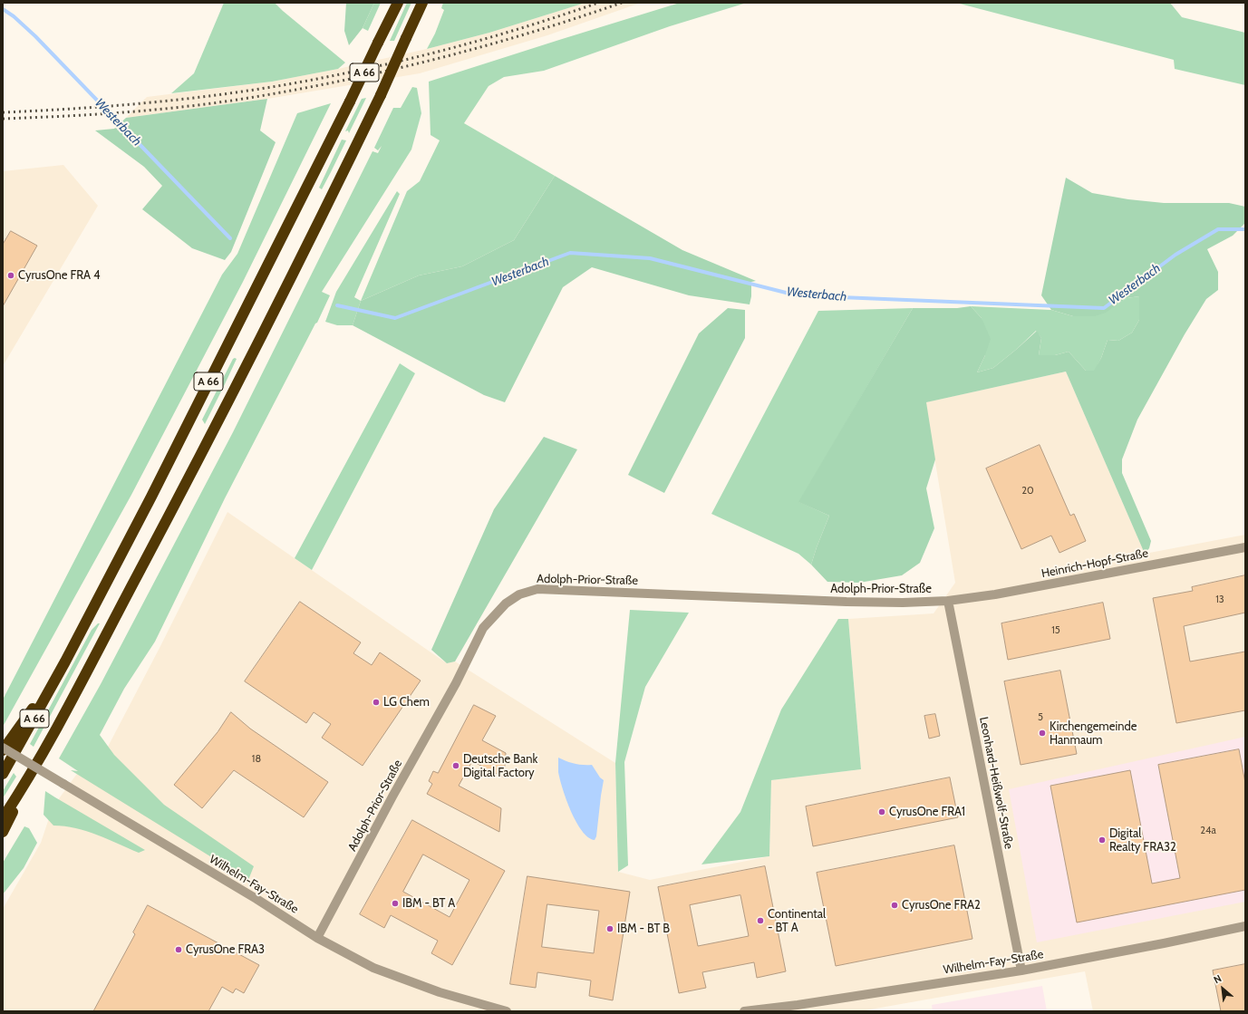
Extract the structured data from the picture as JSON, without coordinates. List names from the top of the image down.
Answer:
{
  "streets": {
    "highway": ["A 66"],
    "street": [
      "Heinrich-Hopf-Straße",
      "Adolph-Prior-Straße",
      "Leonhard-Heißwolf-Straße",
      "Wilhelm-Fay-Straße"
    ]
  },
  "crossings": [
    ["Heinrich-Hopf-Straße", "Adolph-Prior-Straße"],
    ["Heinrich-Hopf-Straße", "Leonhard-Heißwolf-Straße"],
    ["Adolph-Prior-Straße", "Leonhard-Heißwolf-Straße"],
    ["Adolph-Prior-Straße", "Wilhelm-Fay-Straße"],
    ["Leonhard-Heißwolf-Straße", "Wilhelm-Fay-Straße"]
  ],
  "water": ["Westerbach"],
  "places": [
    "CyrusOne FRA 4",
    "LG Chem",
    "Kirchengemeinde Hanmaum",
    "Deutsche Bank Digital Factory",
    "CyrusOne FRA1",
    "Digital Realty FRA32",
    "IBM - BT A",
    "CyrusOne FRA2",
    "Continental - BT A",
    "IBM - BT B",
    "CyrusOne FRA3"
  ],
  "house_numbers": [
    "20",
    "13",
    "15",
    "5",
    "18",
    "24a"
  ],
  "north": "top left"
}
